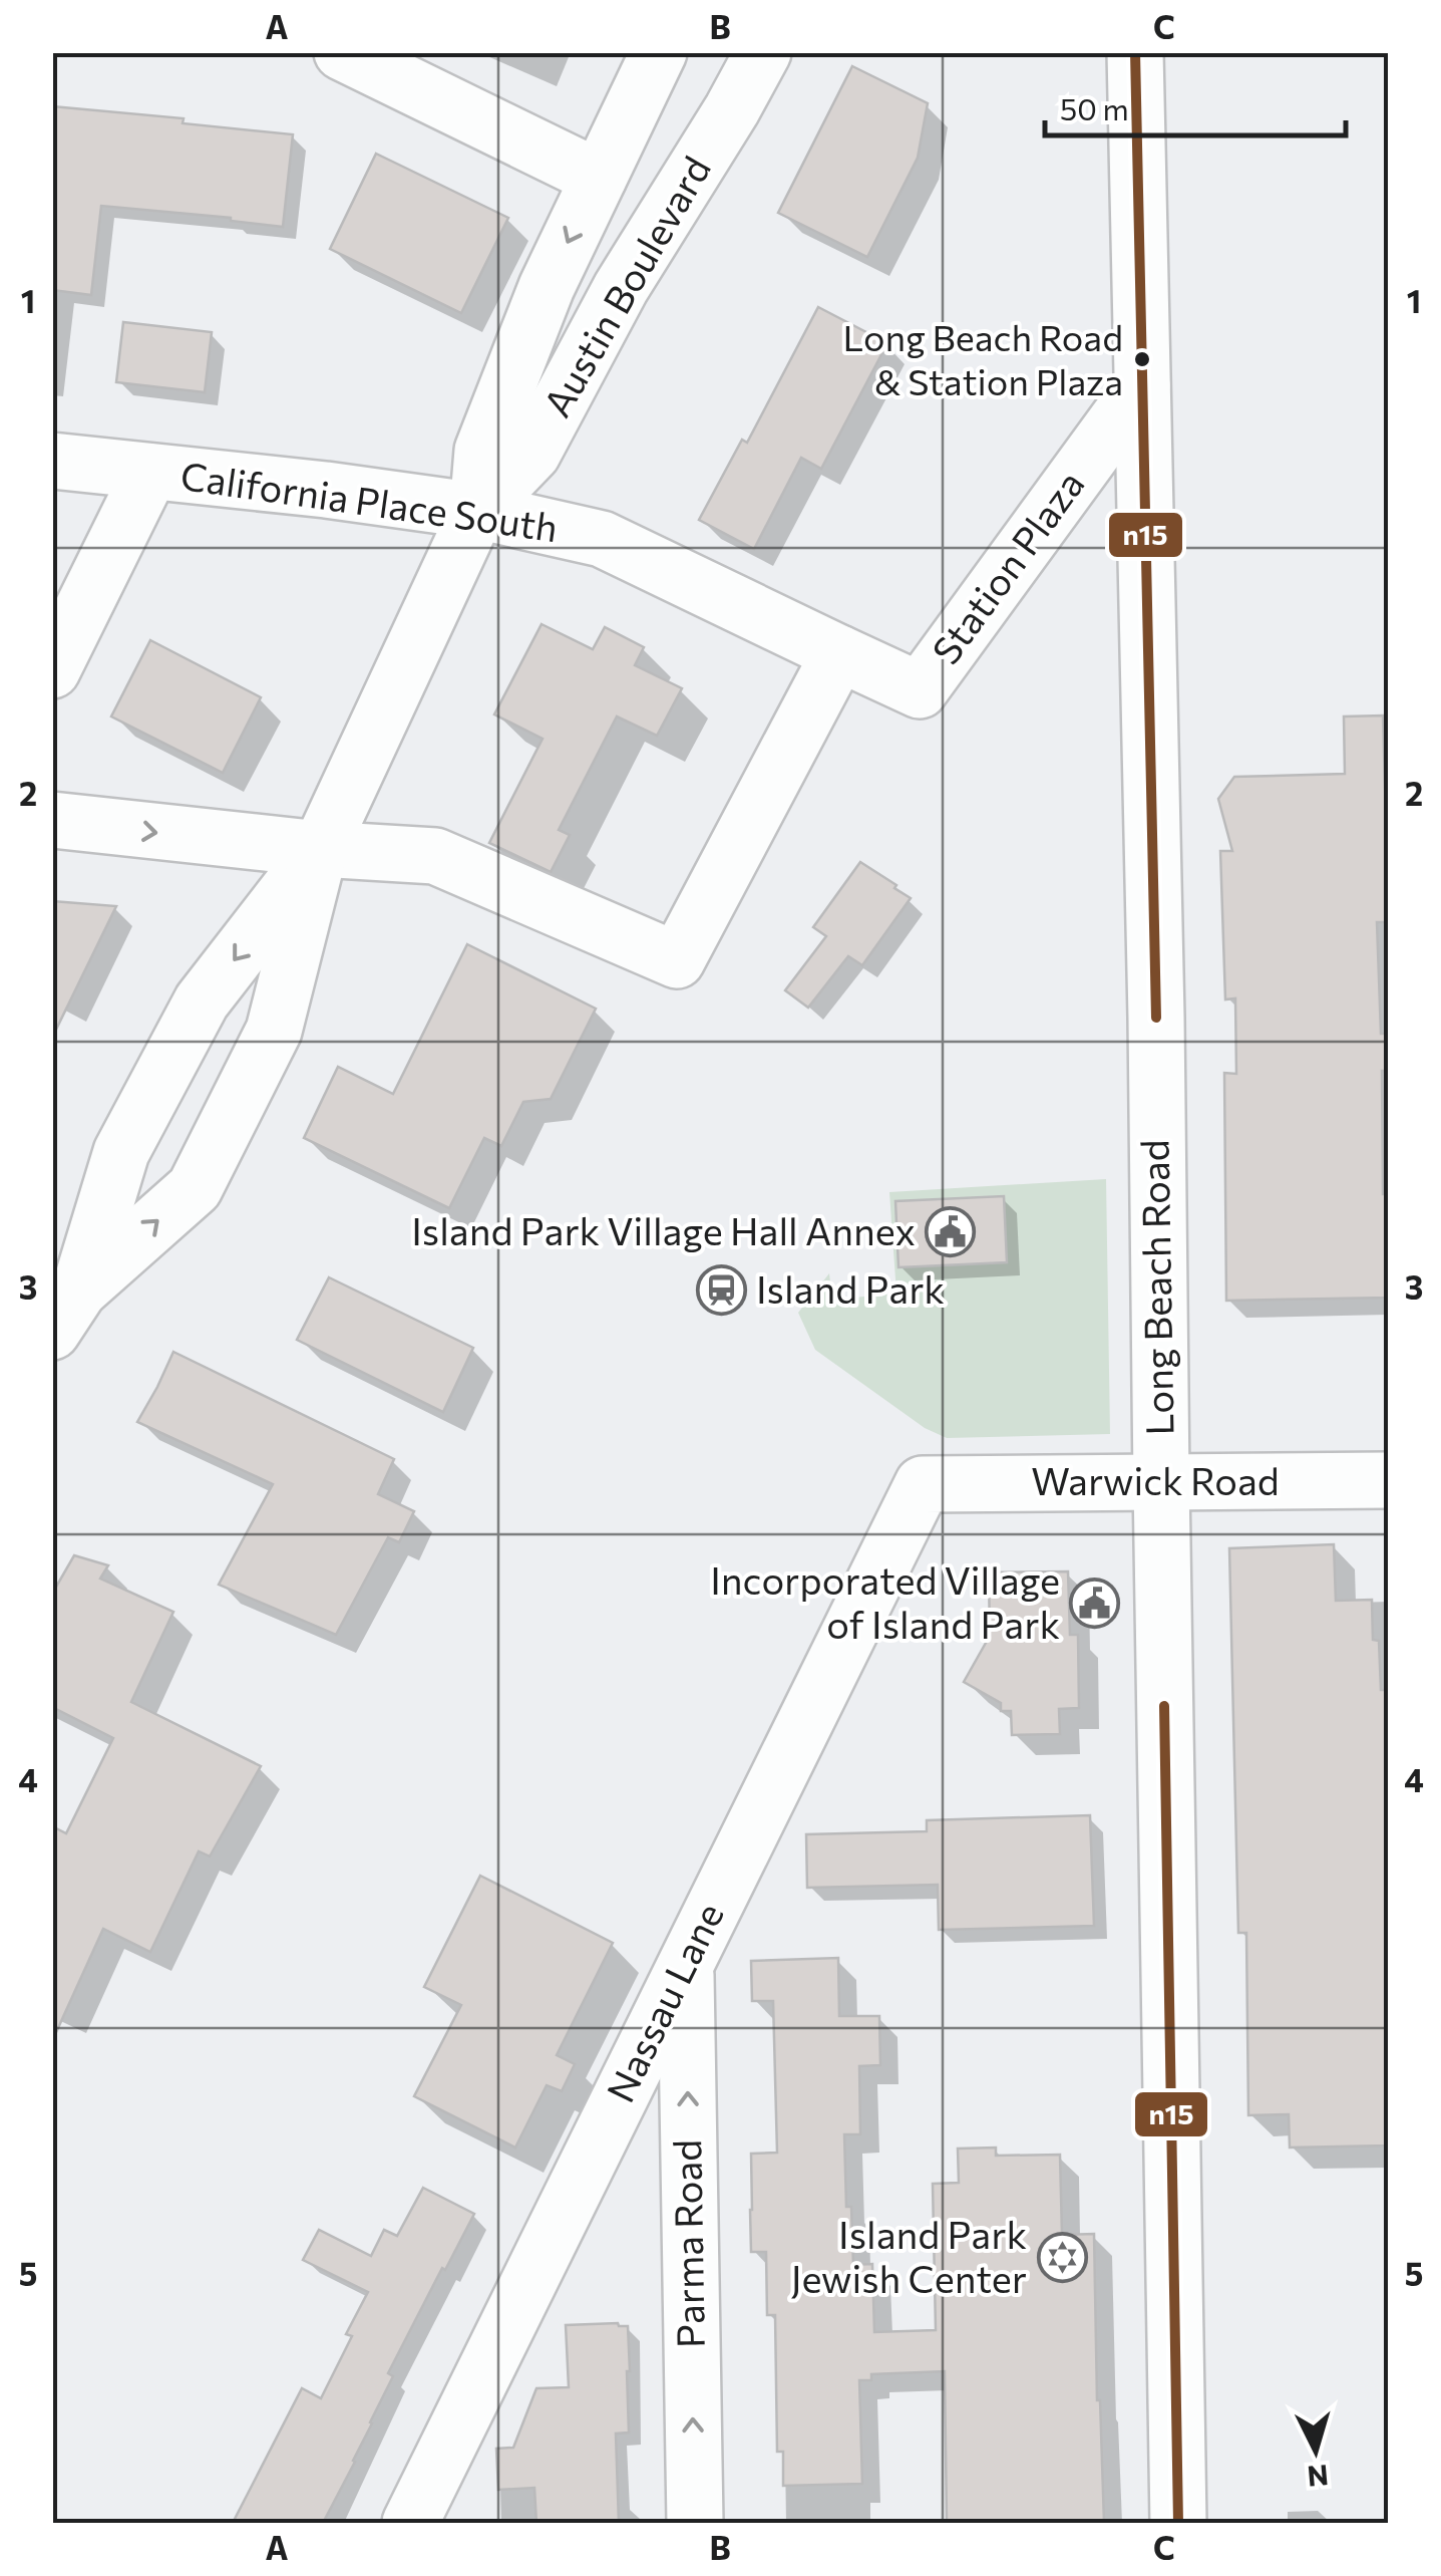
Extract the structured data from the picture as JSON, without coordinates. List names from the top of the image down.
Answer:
{
  "streets": {
    "street": [
      "Austin Boulevard",
      "California Place South",
      "Station Plaza",
      "Long Beach Road",
      "Warwick Road",
      "Nassau Lane",
      "Parma Road"
    ]
  },
  "crossings": [
    ["Austin Boulevard", "California Place South"],
    ["California Place South", "Station Plaza"],
    ["Station Plaza", "Long Beach Road"],
    ["Long Beach Road", "Warwick Road"],
    ["Warwick Road", "Nassau Lane"],
    ["Nassau Lane", "Parma Road"]
  ],
  "one_way": ["Parma Road"],
  "places": {
    "other": ["Long Beach Road & Station Plaza"],
    "public building": ["Island Park Village Hall Annex", "Incorporated Village of Island Park"],
    "station": ["Island Park"],
    "synagogue": ["Island Park Jewish Center"]
  },
  "lines": ["transit line n15"],
  "scale_bar": "50 m",
  "north": "bottom",
  "grid": {
    "columns": ["A", "B", "C"],
    "rows": [
      "1",
      "2",
      "3",
      "4",
      "5"
    ]
  }
}
